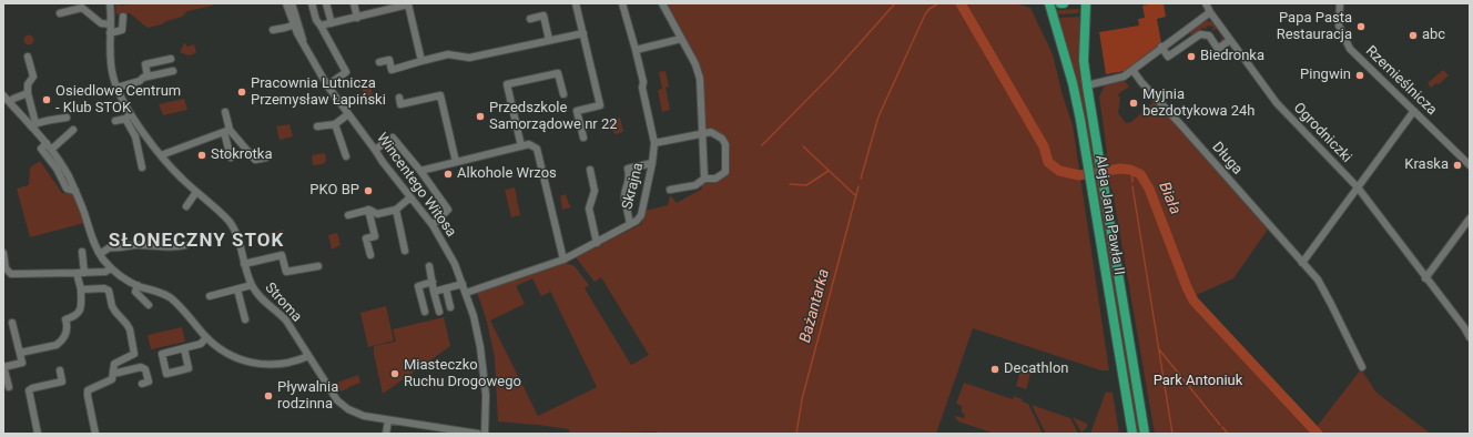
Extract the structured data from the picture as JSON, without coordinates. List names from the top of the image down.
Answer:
{
  "streets": {
    "main road": ["Aleja Jana Pawła II"],
    "street": [
      "Rzemieślnicza",
      "Ogrodniczki",
      "Długa",
      "Wincentego Witosa",
      "Skrajna",
      "Stroma"
    ]
  },
  "crossings": [
    ["Wincentego Witosa", "Skrajna"]
  ],
  "districts": ["SŁONECZNY STOK"],
  "water": ["Biała", "Bażantarka"],
  "parks": ["Park Antoniuk"],
  "places": [
    "Papa Pasta Restauracja",
    "abc",
    "Biedronka",
    "Pingwin",
    "Pracownia Lutnicza Przemysław Łapiński",
    "Osiedlowe Centrum - Klub STOK",
    "Myjnia bezdotykowa 24h",
    "Przedszkole Samorządowe nr 22",
    "Stokrotka",
    "Kraska",
    "Alkohole Wrzos",
    "PKO BP",
    "Decathlon",
    "Miasteczko Ruchu Drogowego",
    "Pływalnia rodzinna"
  ]
}
